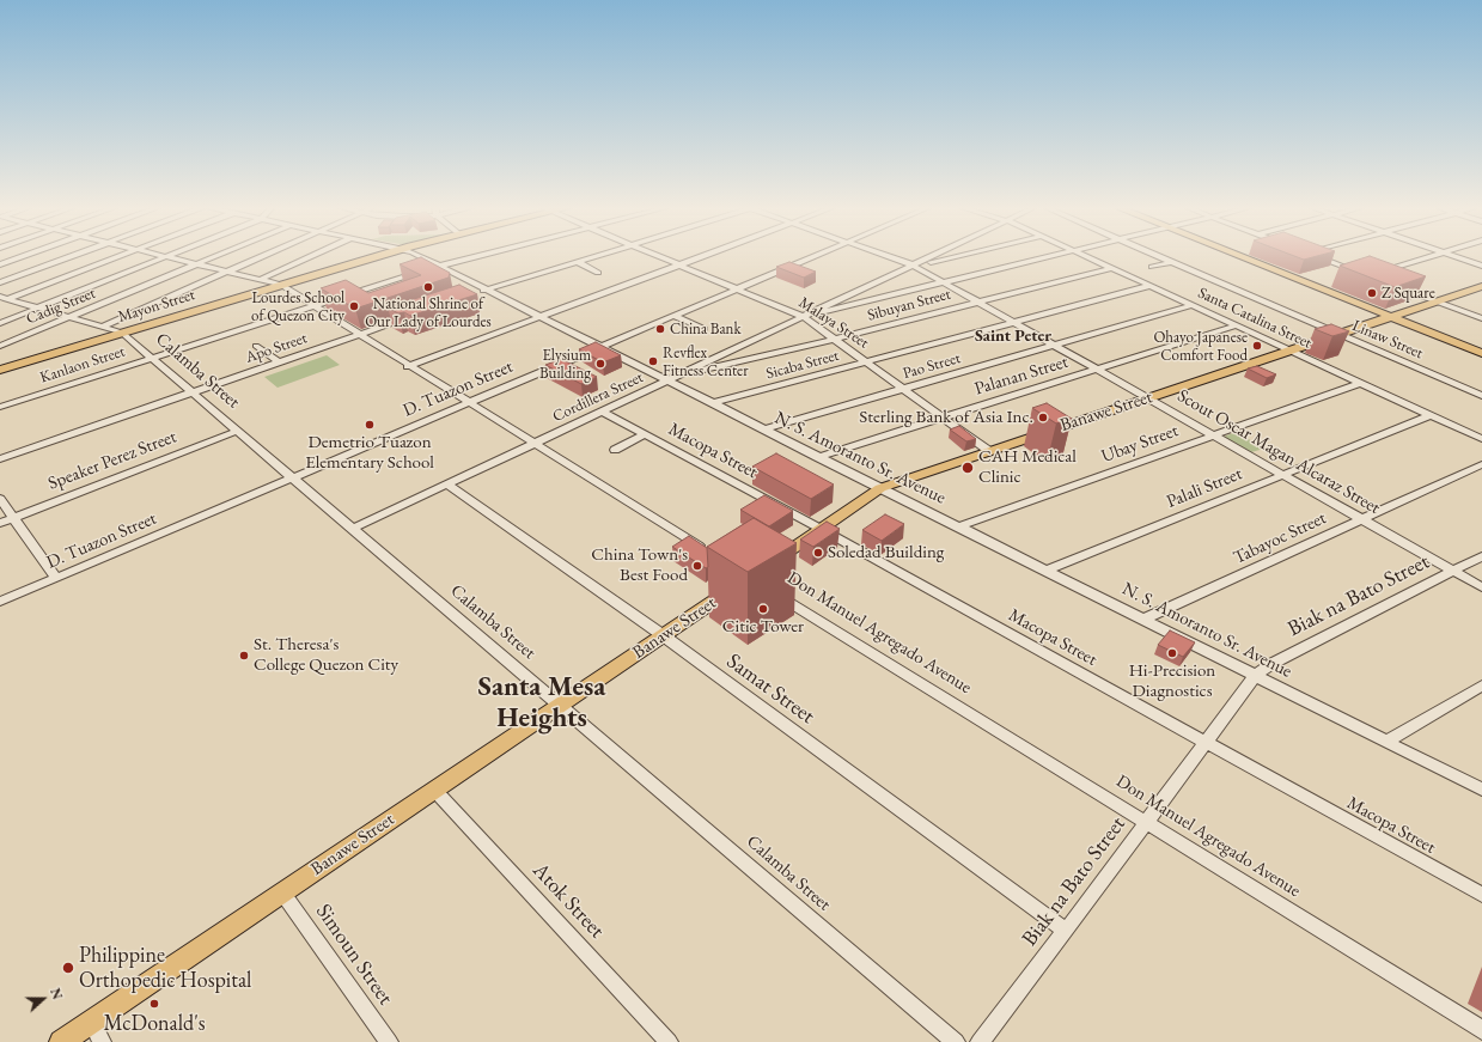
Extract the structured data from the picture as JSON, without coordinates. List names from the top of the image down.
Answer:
{
  "streets": {
    "main road": ["Mayon Street", "Banawe Street"],
    "street": [
      "Sibuyan Street",
      "Cadig Street",
      "Santa Catalina Street",
      "Malaya Street",
      "Linaw Street",
      "Apo Street",
      "Kanlaon Street",
      "Sicaba Street",
      "Pao Street",
      "Calamba Street",
      "Palanan Street",
      "D. Tuazon Street",
      "Cordillera Street",
      "Ubay Street",
      "Macopa Street",
      "Scout Oscar Magan Alcaraz Street",
      "N. S. Amoranto Sr. Avenue",
      "Speaker Perez Street",
      "Palali Street",
      "Tabayoc Street",
      "Biak na Bato Street",
      "Don Manuel Agregado Avenue",
      "Samat Street",
      "Atok Street",
      "Simoun Street"
    ]
  },
  "crossings": [
    ["Sibuyan Street", "Santa Catalina Street"],
    ["Sibuyan Street", "Malaya Street"],
    ["Sibuyan Street", "Cordillera Street"],
    ["Sibuyan Street", "Scout Oscar Magan Alcaraz Street"],
    ["Cadig Street", "Calamba Street"],
    ["Mayon Street", "Calamba Street"],
    ["Santa Catalina Street", "Sicaba Street"],
    ["Santa Catalina Street", "Pao Street"],
    ["Santa Catalina Street", "Palanan Street"],
    ["Santa Catalina Street", "Banawe Street"],
    ["Santa Catalina Street", "Ubay Street"],
    ["Santa Catalina Street", "Palali Street"],
    ["Malaya Street", "Sicaba Street"],
    ["Malaya Street", "Pao Street"],
    ["Malaya Street", "Palanan Street"],
    ["Malaya Street", "D. Tuazon Street"],
    ["Malaya Street", "Cordillera Street"],
    ["Malaya Street", "Banawe Street"],
    ["Linaw Street", "Banawe Street"],
    ["Apo Street", "Calamba Street"],
    ["Kanlaon Street", "Calamba Street"],
    ["Kanlaon Street", "N. S. Amoranto Sr. Avenue"],
    ["Sicaba Street", "Scout Oscar Magan Alcaraz Street"],
    ["Sicaba Street", "N. S. Amoranto Sr. Avenue"],
    ["Pao Street", "Scout Oscar Magan Alcaraz Street"],
    ["Pao Street", "N. S. Amoranto Sr. Avenue"],
    ["Calamba Street", "D. Tuazon Street"],
    ["Calamba Street", "Cordillera Street"],
    ["Calamba Street", "Banawe Street"],
    ["Calamba Street", "Speaker Perez Street"],
    ["Palanan Street", "Scout Oscar Magan Alcaraz Street"],
    ["Palanan Street", "N. S. Amoranto Sr. Avenue"],
    ["D. Tuazon Street", "N. S. Amoranto Sr. Avenue"],
    ["Cordillera Street", "Macopa Street"],
    ["Cordillera Street", "Scout Oscar Magan Alcaraz Street"],
    ["Cordillera Street", "N. S. Amoranto Sr. Avenue"],
    ["Cordillera Street", "Samat Street"],
    ["Banawe Street", "Macopa Street"],
    ["Banawe Street", "Scout Oscar Magan Alcaraz Street"],
    ["Banawe Street", "N. S. Amoranto Sr. Avenue"],
    ["Banawe Street", "Samat Street"],
    ["Banawe Street", "Atok Street"],
    ["Banawe Street", "Simoun Street"],
    ["Ubay Street", "Scout Oscar Magan Alcaraz Street"],
    ["Ubay Street", "N. S. Amoranto Sr. Avenue"],
    ["Macopa Street", "Biak na Bato Street"],
    ["Scout Oscar Magan Alcaraz Street", "Palali Street"],
    ["Scout Oscar Magan Alcaraz Street", "Tabayoc Street"],
    ["Scout Oscar Magan Alcaraz Street", "Biak na Bato Street"],
    ["N. S. Amoranto Sr. Avenue", "Palali Street"],
    ["N. S. Amoranto Sr. Avenue", "Tabayoc Street"],
    ["N. S. Amoranto Sr. Avenue", "Biak na Bato Street"],
    ["Biak na Bato Street", "Don Manuel Agregado Avenue"],
    ["Biak na Bato Street", "Samat Street"]
  ],
  "districts": ["Saint Peter", "Santa Mesa Heights"],
  "places": [
    "National Shrine of Our Lady of Lourdes",
    "Z Square",
    "Lourdes School of Quezon City",
    "China Bank",
    "Ohayo Japanese Comfort Food",
    "Revflex Fitness Center",
    "Elysium Building",
    "Sterling Bank of Asia Inc.",
    "Demetrio Tuazon Elementary School",
    "CAH Medical Clinic",
    "Soledad Building",
    "China Town's Best Food",
    "Citic Tower",
    "Hi-Precision Diagnostics",
    "St. Theresa's College Quezon City",
    "Philippine Orthopedic Hospital",
    "McDonald's"
  ],
  "north": "right"
}
